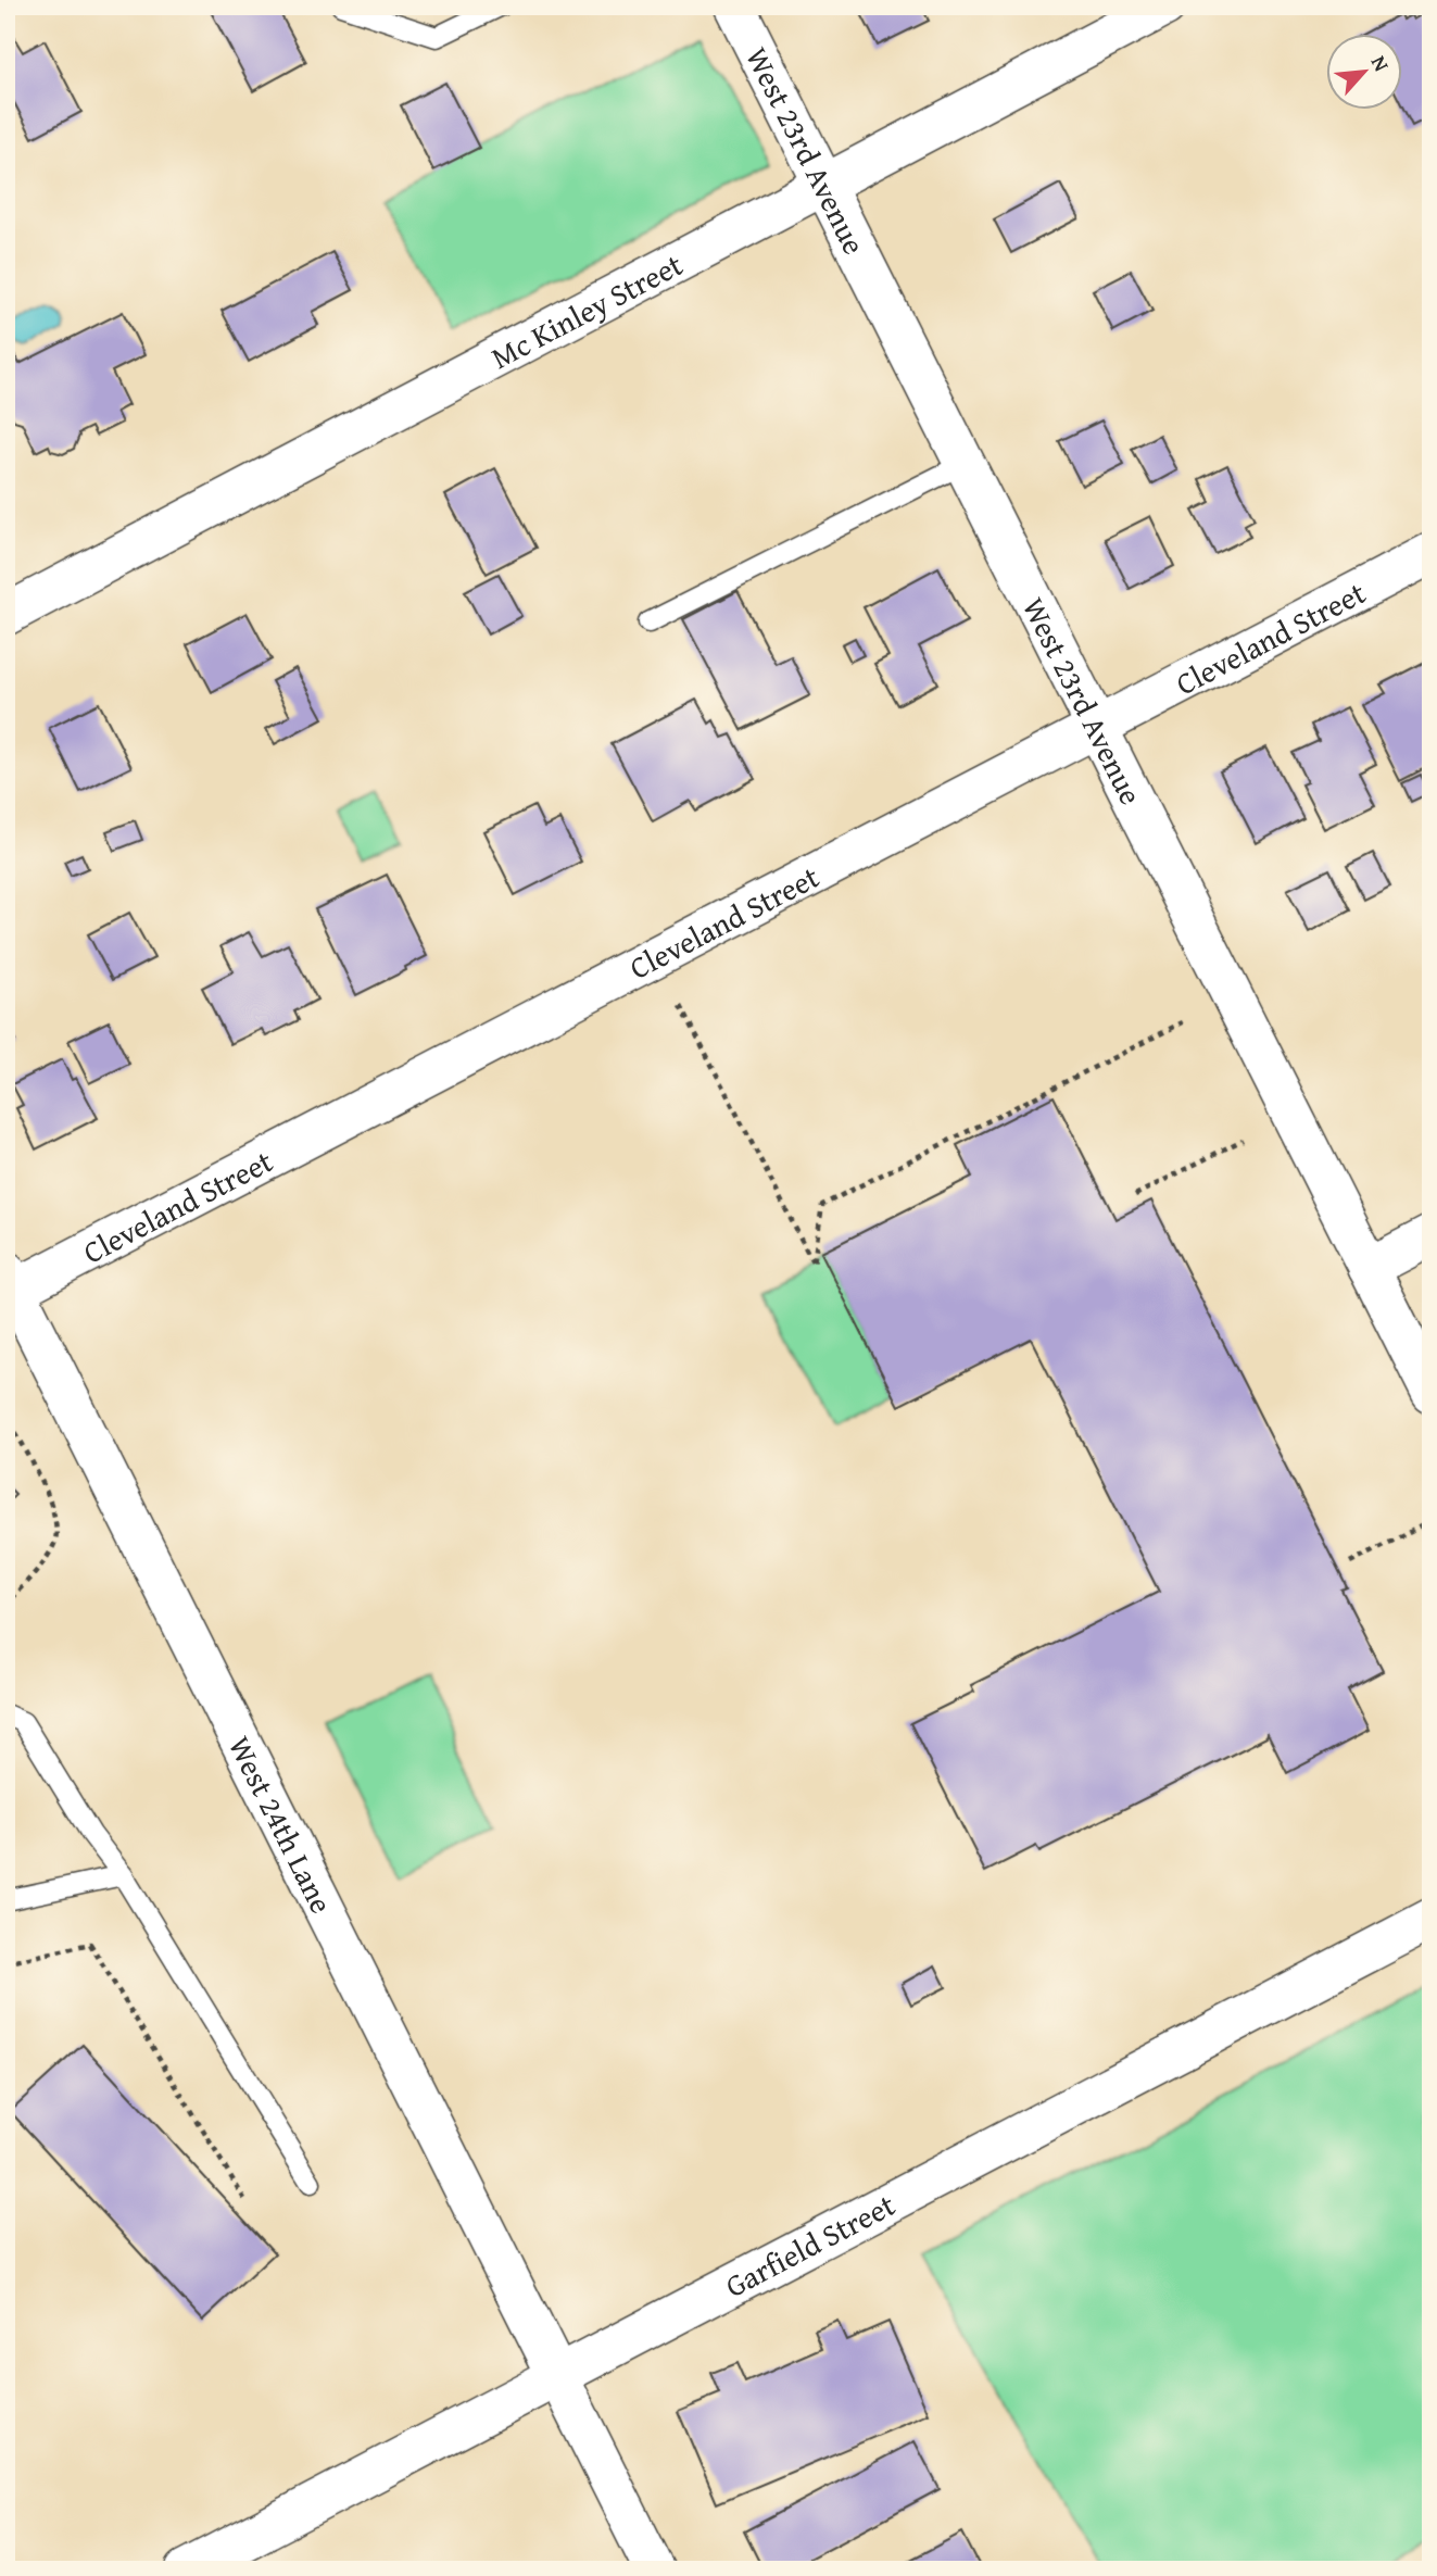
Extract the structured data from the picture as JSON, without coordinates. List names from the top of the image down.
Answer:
{
  "streets": {
    "street": [
      "West 23rd Avenue",
      "Mc Kinley Street",
      "Cleveland Street",
      "West 24th Lane",
      "Garfield Street"
    ]
  },
  "crossings": [
    ["West 23rd Avenue", "Mc Kinley Street"],
    ["West 23rd Avenue", "Cleveland Street"],
    ["Cleveland Street", "West 24th Lane"],
    ["West 24th Lane", "Garfield Street"]
  ],
  "north": "top right"
}
